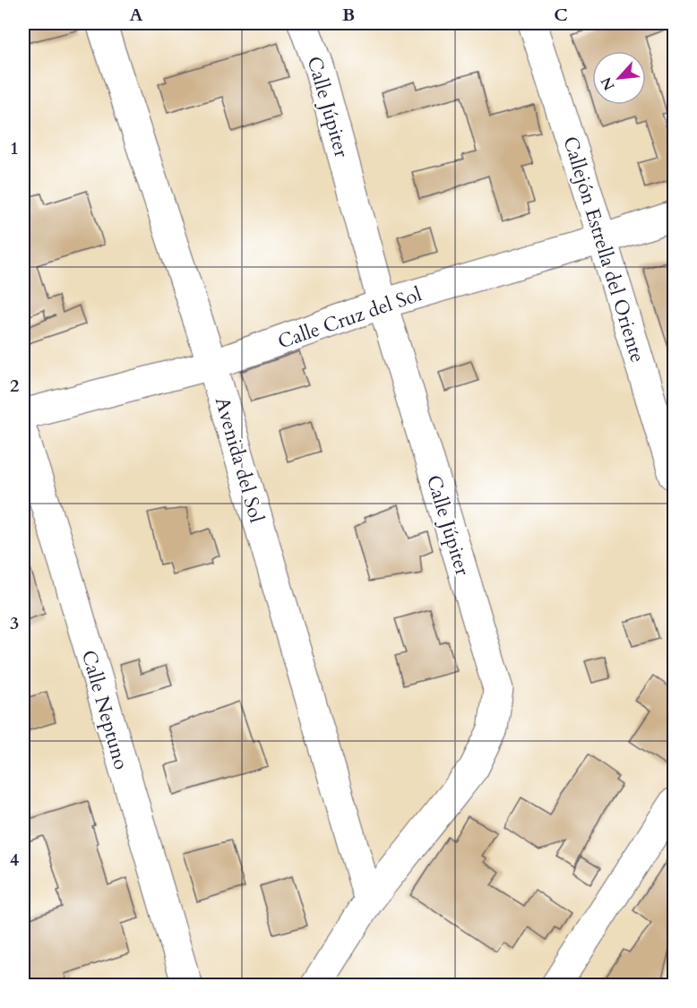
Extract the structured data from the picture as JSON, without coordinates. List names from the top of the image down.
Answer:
{
  "streets": {
    "street": [
      "Calle Júpiter",
      "Callejón Estrella del Oriente",
      "Calle Cruz del Sol",
      "Avenida del Sol",
      "Calle Neptuno"
    ]
  },
  "crossings": [
    ["Calle Júpiter", "Calle Cruz del Sol"],
    ["Calle Júpiter", "Avenida del Sol"],
    ["Callejón Estrella del Oriente", "Calle Cruz del Sol"],
    ["Calle Cruz del Sol", "Avenida del Sol"]
  ],
  "north": "bottom left",
  "grid": {
    "columns": ["A", "B", "C"],
    "rows": [
      "1",
      "2",
      "3",
      "4"
    ]
  }
}
